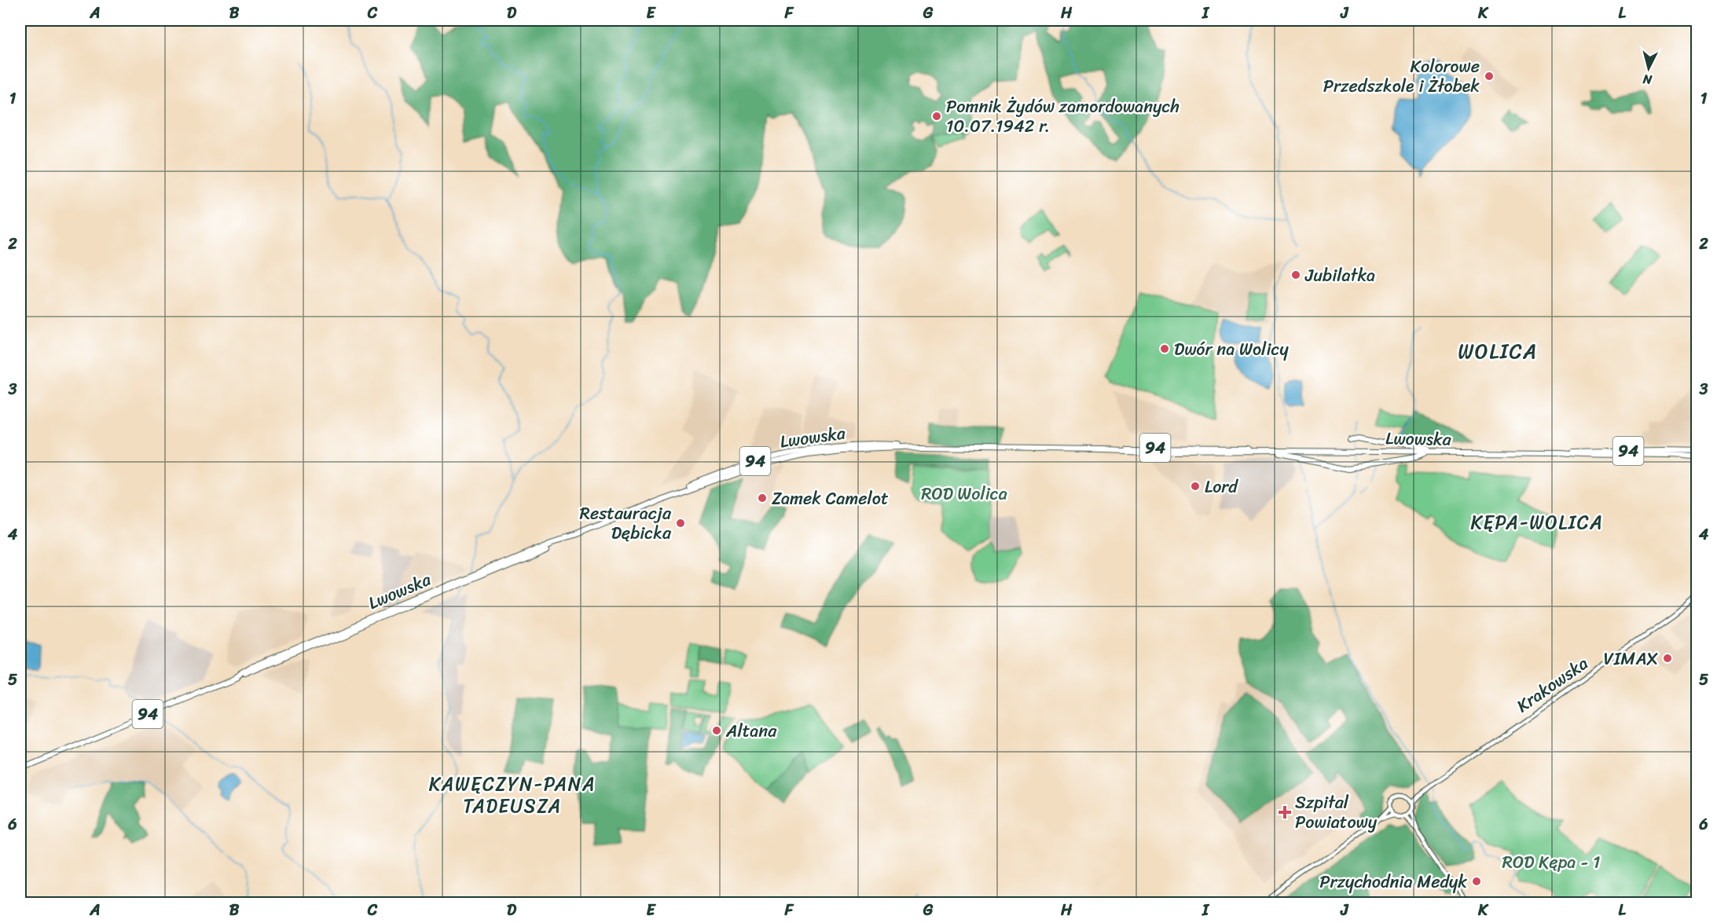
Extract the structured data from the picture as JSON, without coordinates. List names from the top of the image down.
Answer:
{
  "streets": {
    "main road": ["Lwowska", "94"],
    "street": ["Krakowska"]
  },
  "districts": ["WOLICA", "KĘPA-WOLICA", "KAWĘCZYN-PANA TADEUSZA"],
  "parks": ["ROD Wolica", "ROD Kępa - 1"],
  "places": {
    "other": [
      "Kolorowe Przedszkole i Żłobek",
      "Pomnik Żydów zamordowanych 10.07.1942 r.",
      "Jubilatka",
      "Dwór na Wolicy",
      "Lord",
      "Zamek Camelot",
      "Restauracja Dębicka",
      "VIMAX",
      "Altana",
      "Przychodnia Medyk"
    ],
    "health": ["Szpital Powiatowy"]
  },
  "north": "bottom",
  "grid": {
    "columns": [
      "A",
      "B",
      "C",
      "D",
      "E",
      "F",
      "G",
      "H",
      "I",
      "J",
      "K",
      "L"
    ],
    "rows": [
      "1",
      "2",
      "3",
      "4",
      "5",
      "6"
    ]
  }
}
